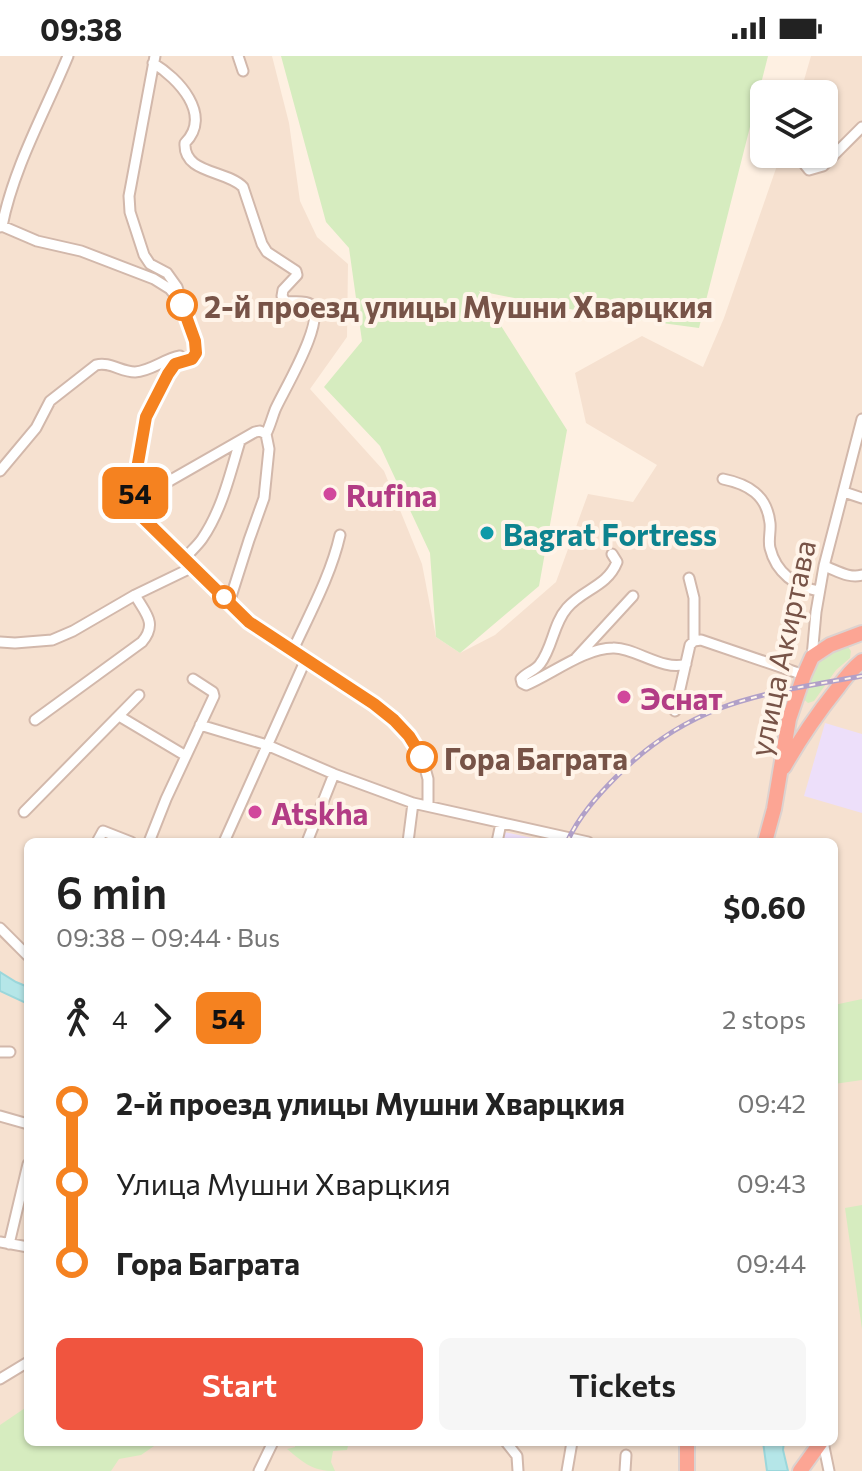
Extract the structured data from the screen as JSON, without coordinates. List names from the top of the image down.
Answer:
{
  "streets": {
    "highway": ["улица Акиртава"]
  },
  "places": [
    "2-й проезд улицы Мушни Хварцкия",
    "Rufina",
    "Bagrat Fortress",
    "Эснат",
    "Гора Баграта",
    "Atskha"
  ],
  "lines": ["bus line 54"],
  "page": {
    "status": "09:38",
    "on_map": "54",
    "heading": ["6 min", "09:38 – 09:44 · Bus", "$0.60"],
    "legs": ["4", "54", "2 stops"],
    "list": [
      {
        "name": "2-й проезд улицы Мушни Хварцкия",
        "value": "09:42"
      },
      {
        "name": "Улица Мушни Хварцкия",
        "value": "09:43"
      },
      {
        "name": "Гора Баграта",
        "value": "09:44"
      }
    ],
    "buttons": ["Start", "Tickets"]
  }
}
